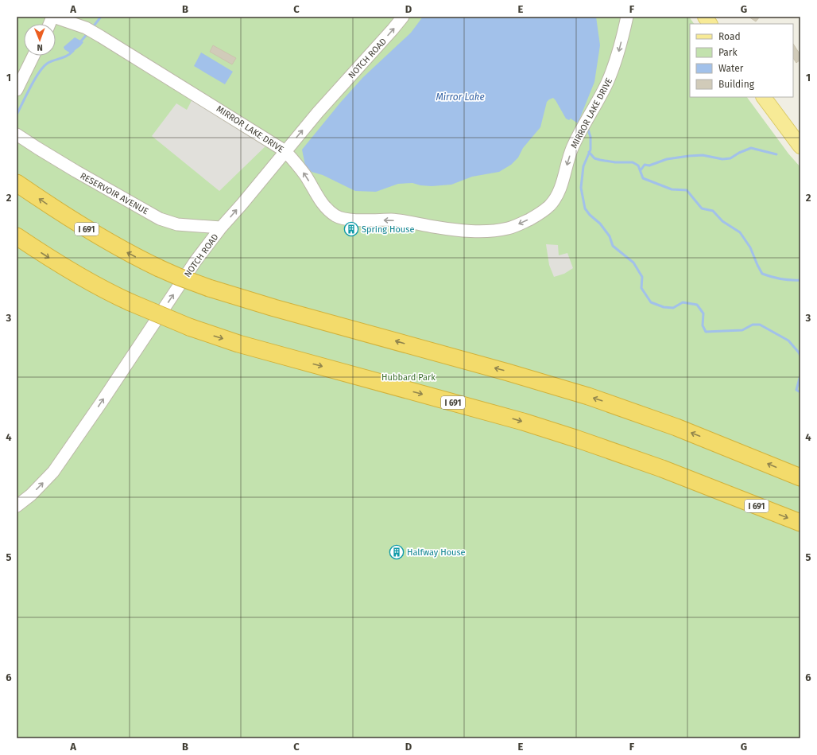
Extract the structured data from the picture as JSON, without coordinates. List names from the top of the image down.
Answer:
{
  "streets": {
    "highway": ["I 691"],
    "street": ["NOTCH ROAD", "MIRROR LAKE DRIVE", "RESERVOIR AVENUE"]
  },
  "crossings": [
    ["NOTCH ROAD", "MIRROR LAKE DRIVE"],
    ["NOTCH ROAD", "RESERVOIR AVENUE"]
  ],
  "one_way": ["NOTCH ROAD"],
  "water": ["Mirror Lake"],
  "parks": ["Hubbard Park"],
  "places": {
    "building": ["Spring House", "Halfway House"]
  },
  "legend": [
    "Road",
    "Park",
    "Water",
    "Building"
  ],
  "north": "bottom",
  "grid": {
    "columns": [
      "A",
      "B",
      "C",
      "D",
      "E",
      "F",
      "G"
    ],
    "rows": [
      "1",
      "2",
      "3",
      "4",
      "5",
      "6"
    ]
  }
}
